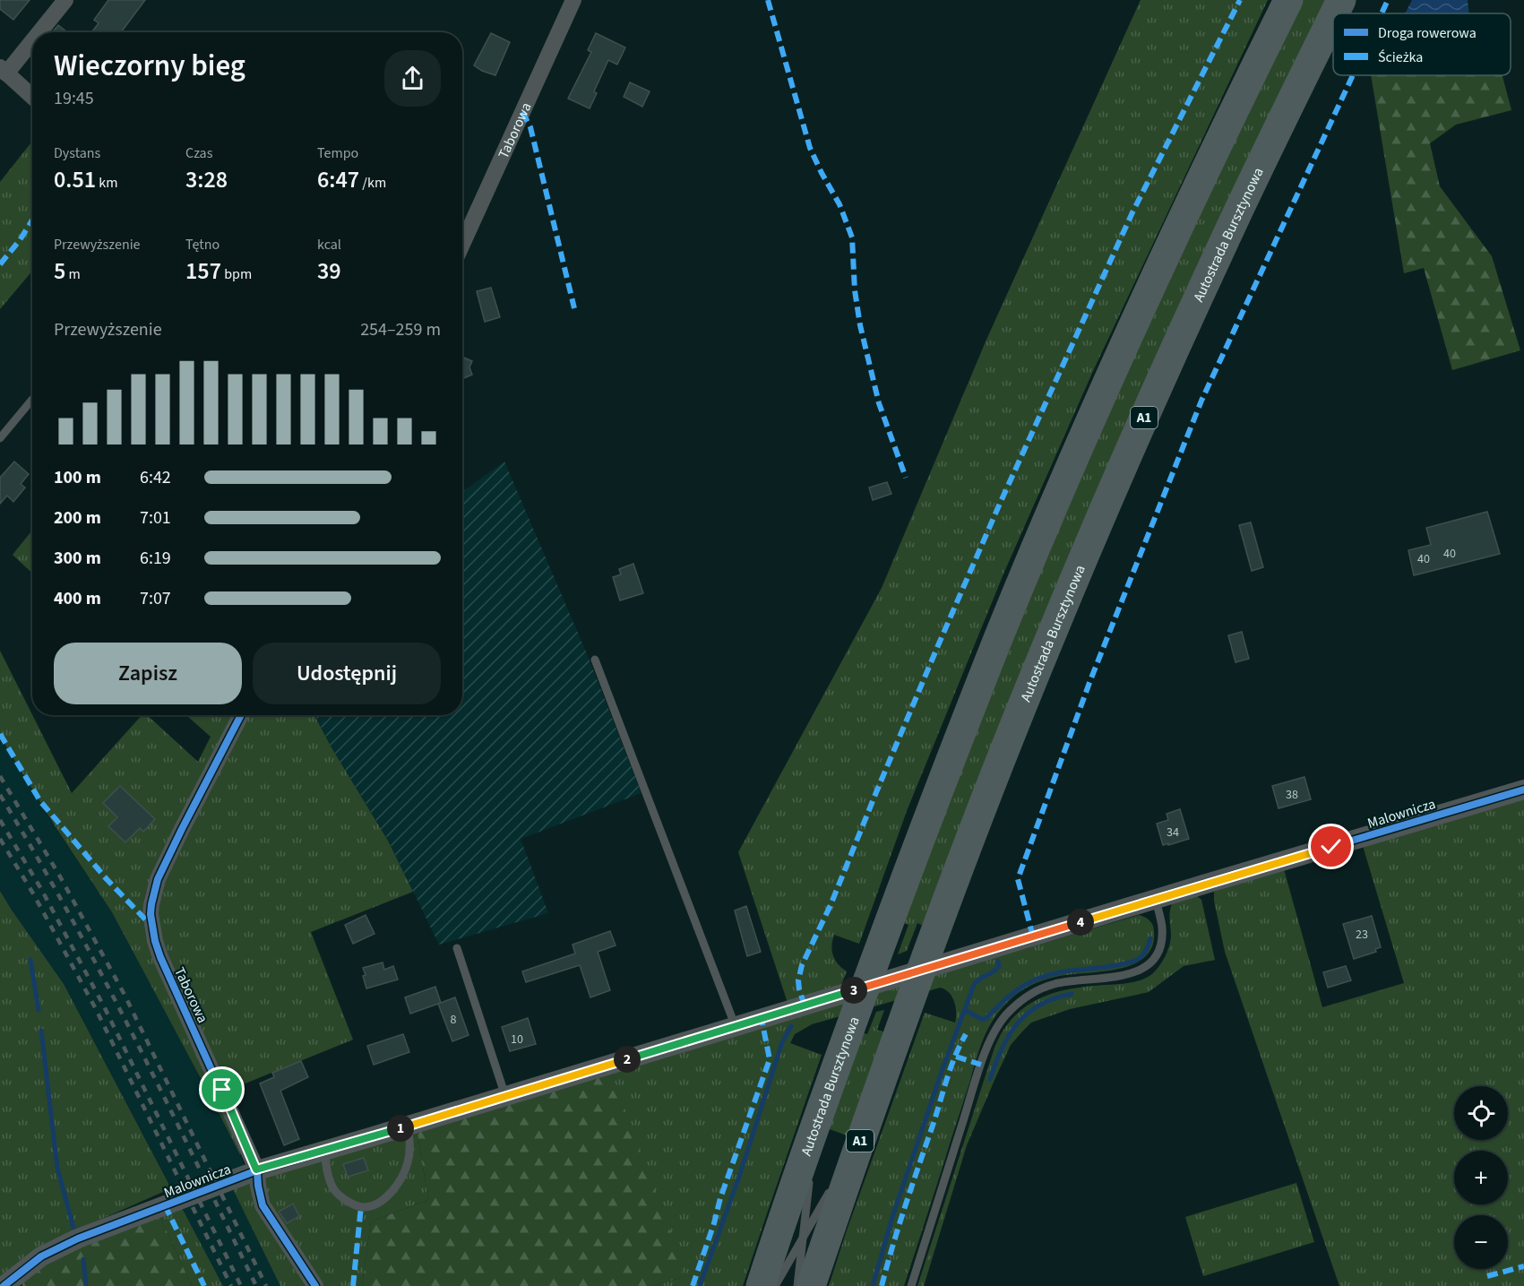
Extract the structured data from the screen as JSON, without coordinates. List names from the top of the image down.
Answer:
{
  "streets": {
    "highway": ["Autostrada Bursztynowa", "A1"],
    "street": ["Taborowa", "Malownicza"]
  },
  "crossings": [
    ["Taborowa", "Malownicza"]
  ],
  "house_numbers": [
    "40",
    "40",
    "38",
    "34",
    "23",
    "8",
    "10"
  ],
  "legend": ["Droga rowerowa", "Ścieżka"],
  "page": {
    "heading": ["Wieczorny bieg", "19:45"],
    "stats": [
      ["Dystans", "0.51 km"],
      ["Czas", "3:28"],
      ["Tempo", "6:47 /km"],
      ["Przewyższenie", "5 m"],
      ["Tętno", "157 bpm"],
      ["kcal", "39"]
    ],
    "chart": ["Przewyższenie", "254–259 m"],
    "list": [
      {
        "name": "100 m",
        "note": "6:42"
      },
      {
        "name": "200 m",
        "note": "7:01"
      },
      {
        "name": "300 m",
        "note": "6:19"
      },
      {
        "name": "400 m",
        "note": "7:07"
      }
    ],
    "buttons": ["Zapisz", "Udostępnij"],
    "pins": [
      "4",
      "3",
      "2",
      "1"
    ],
    "map_buttons": ["+", "−"]
  }
}
